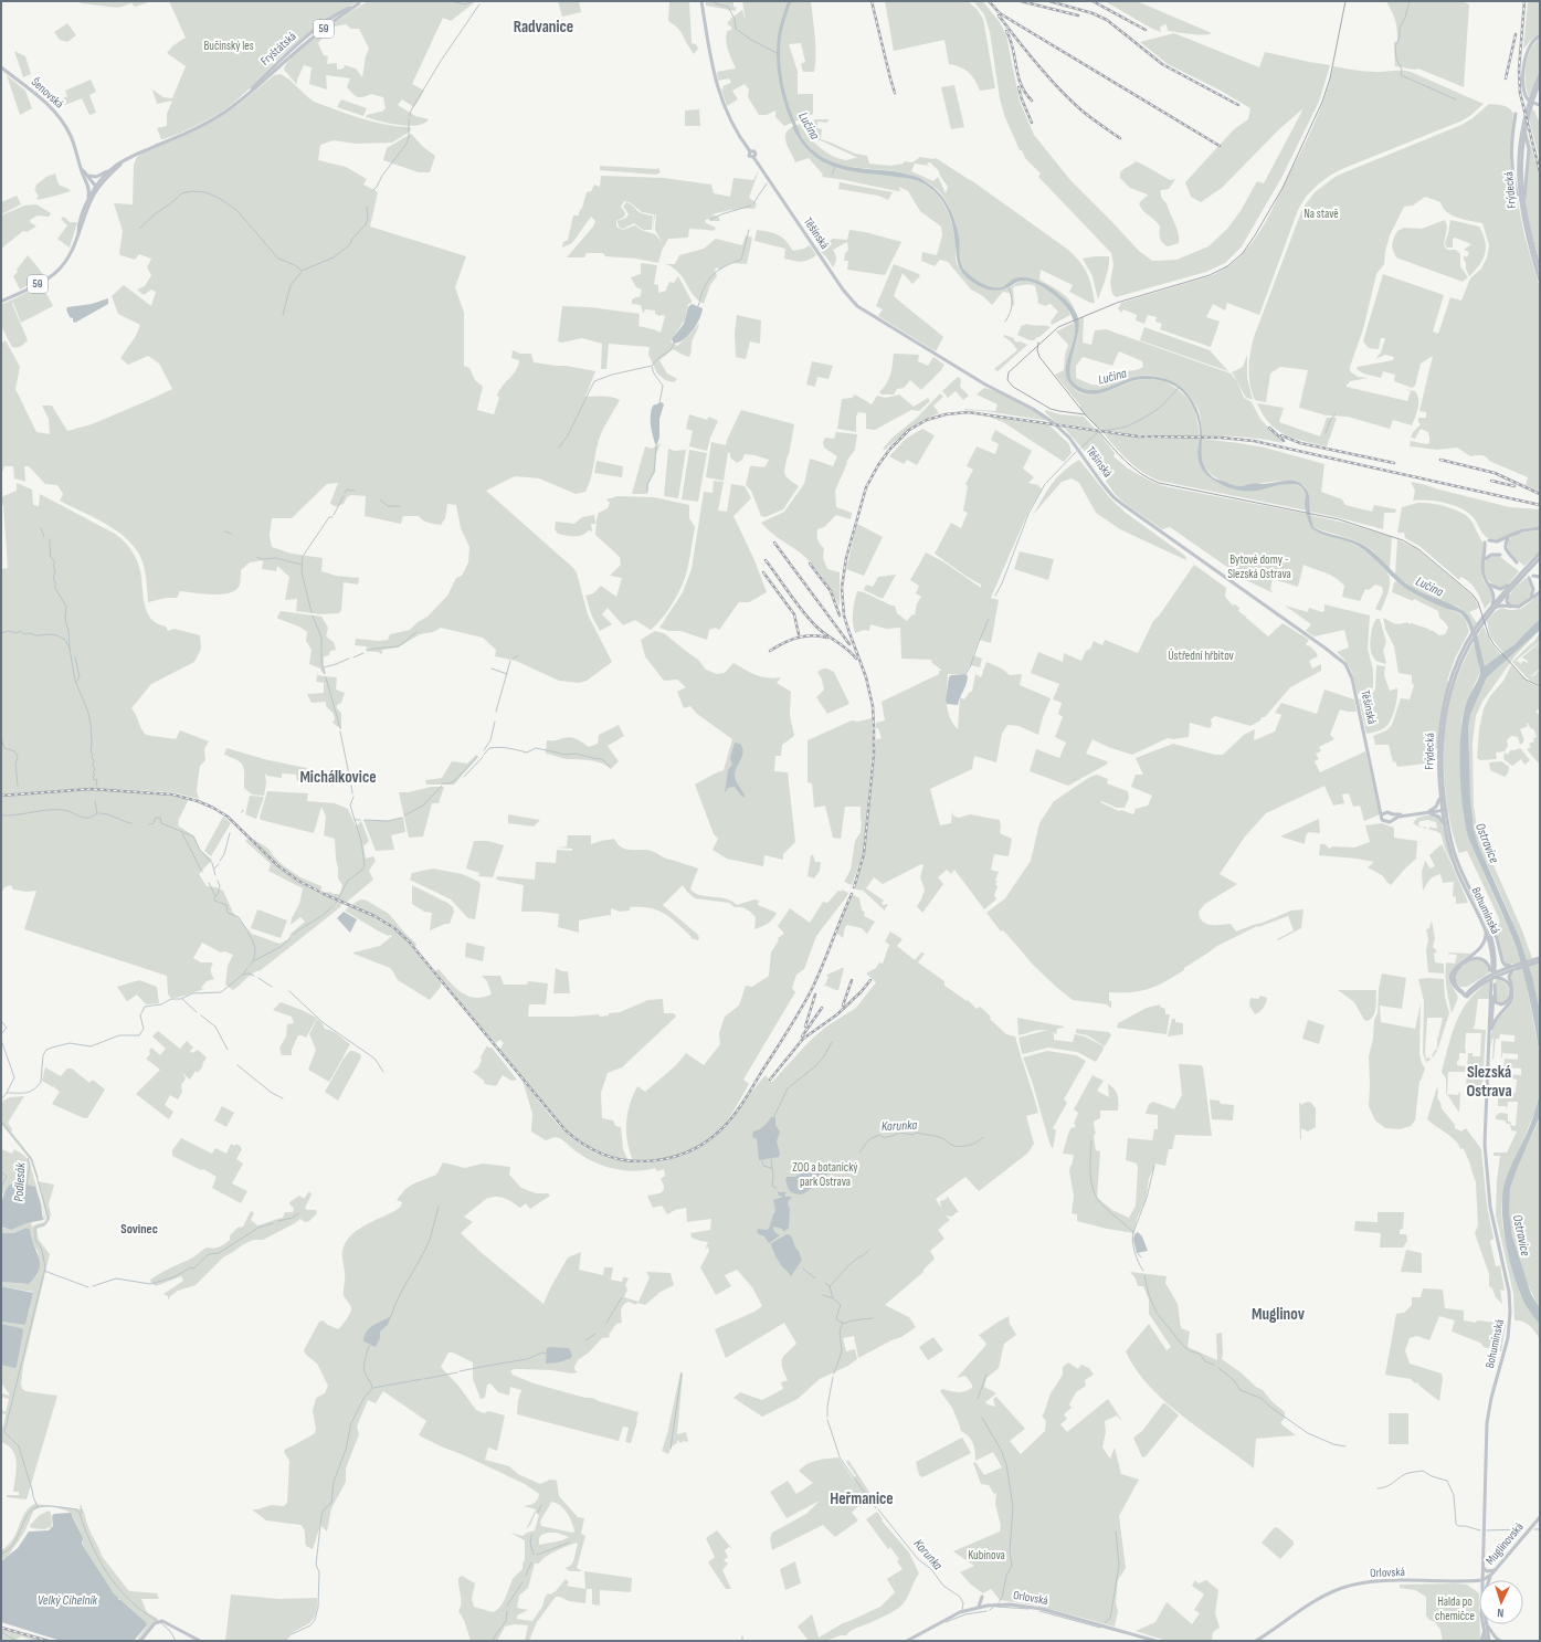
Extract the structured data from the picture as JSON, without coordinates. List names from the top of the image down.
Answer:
{
  "streets": {
    "main road": [
      "59",
      "Fryštátská",
      "Šenovská",
      "Frýdecká",
      "Těšínská",
      "Bohumínská",
      "Muglinovská",
      "Orlovská"
    ]
  },
  "crossings": [
    ["59", "Fryštátská"],
    ["Frýdecká", "Bohumínská"],
    ["Bohumínská", "Muglinovská"]
  ],
  "districts": [
    "Radvanice",
    "Michálkovice",
    "Slezská Ostrava",
    "Sovinec",
    "Muglinov",
    "Heřmanice"
  ],
  "water": [
    "Lučina",
    "Ostravice",
    "Korunka",
    "Podlesák",
    "Velký Cihelník"
  ],
  "parks": [
    "Bučinský les",
    "Na stavě",
    "Bytové domy - Slezská Ostrava",
    "Ústřední hřbitov",
    "ZOO a botanický park Ostrava",
    "Kubínova",
    "Halda po chemičce"
  ],
  "north": "bottom"
}
